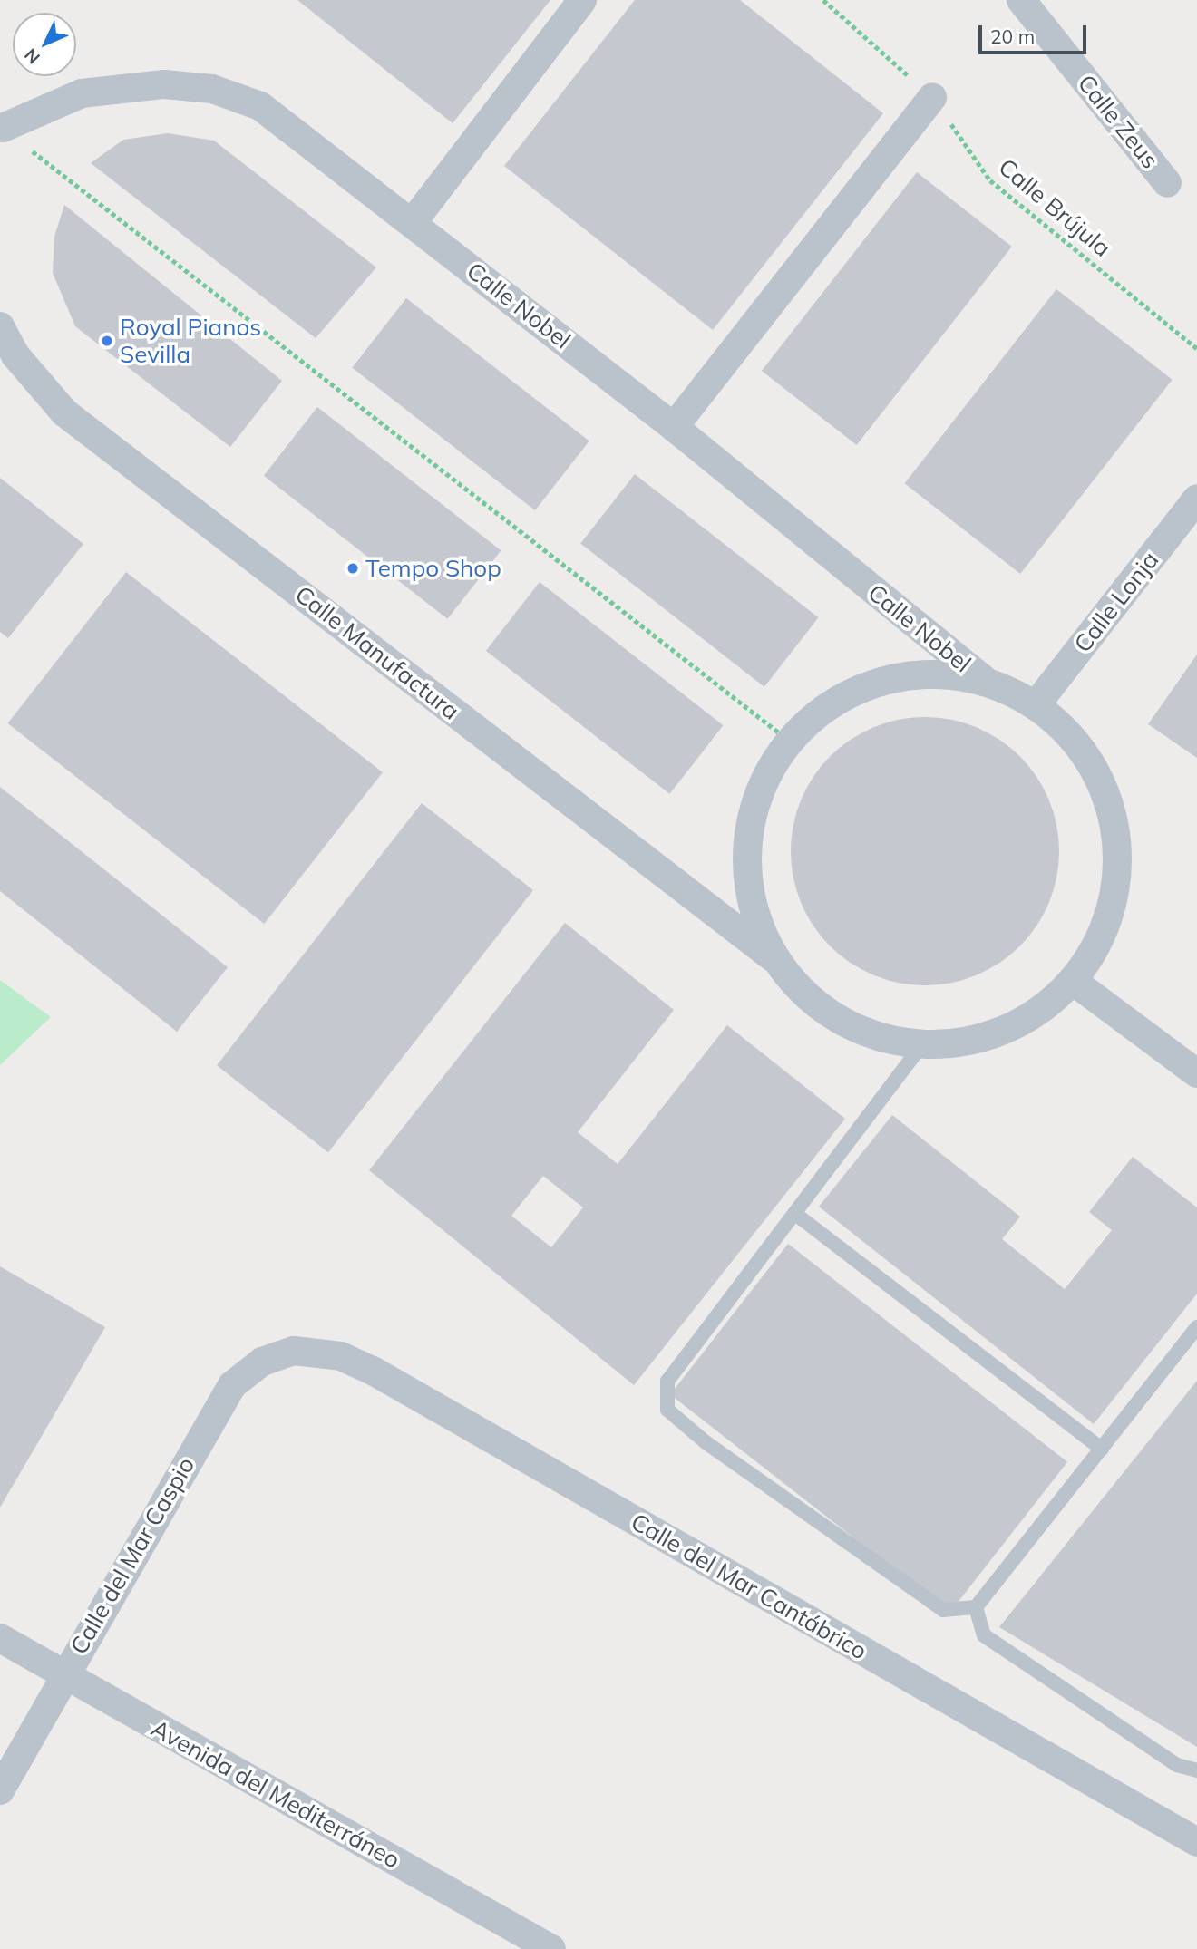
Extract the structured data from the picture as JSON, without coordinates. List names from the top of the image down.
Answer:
{
  "streets": {
    "street": [
      "Calle Zeus",
      "Calle Nobel",
      "Calle Lonja",
      "Calle Manufactura",
      "Calle del Mar Caspio",
      "Calle del Mar Cantábrico",
      "Avenida del Mediterráneo"
    ],
    "path": ["Calle Brújula"]
  },
  "crossings": [
    ["Calle del Mar Caspio", "Calle del Mar Cantábrico"],
    ["Calle del Mar Caspio", "Avenida del Mediterráneo"]
  ],
  "places": ["Royal Pianos Sevilla", "Tempo Shop"],
  "scale_bar": "20 m",
  "north": "bottom left"
}
